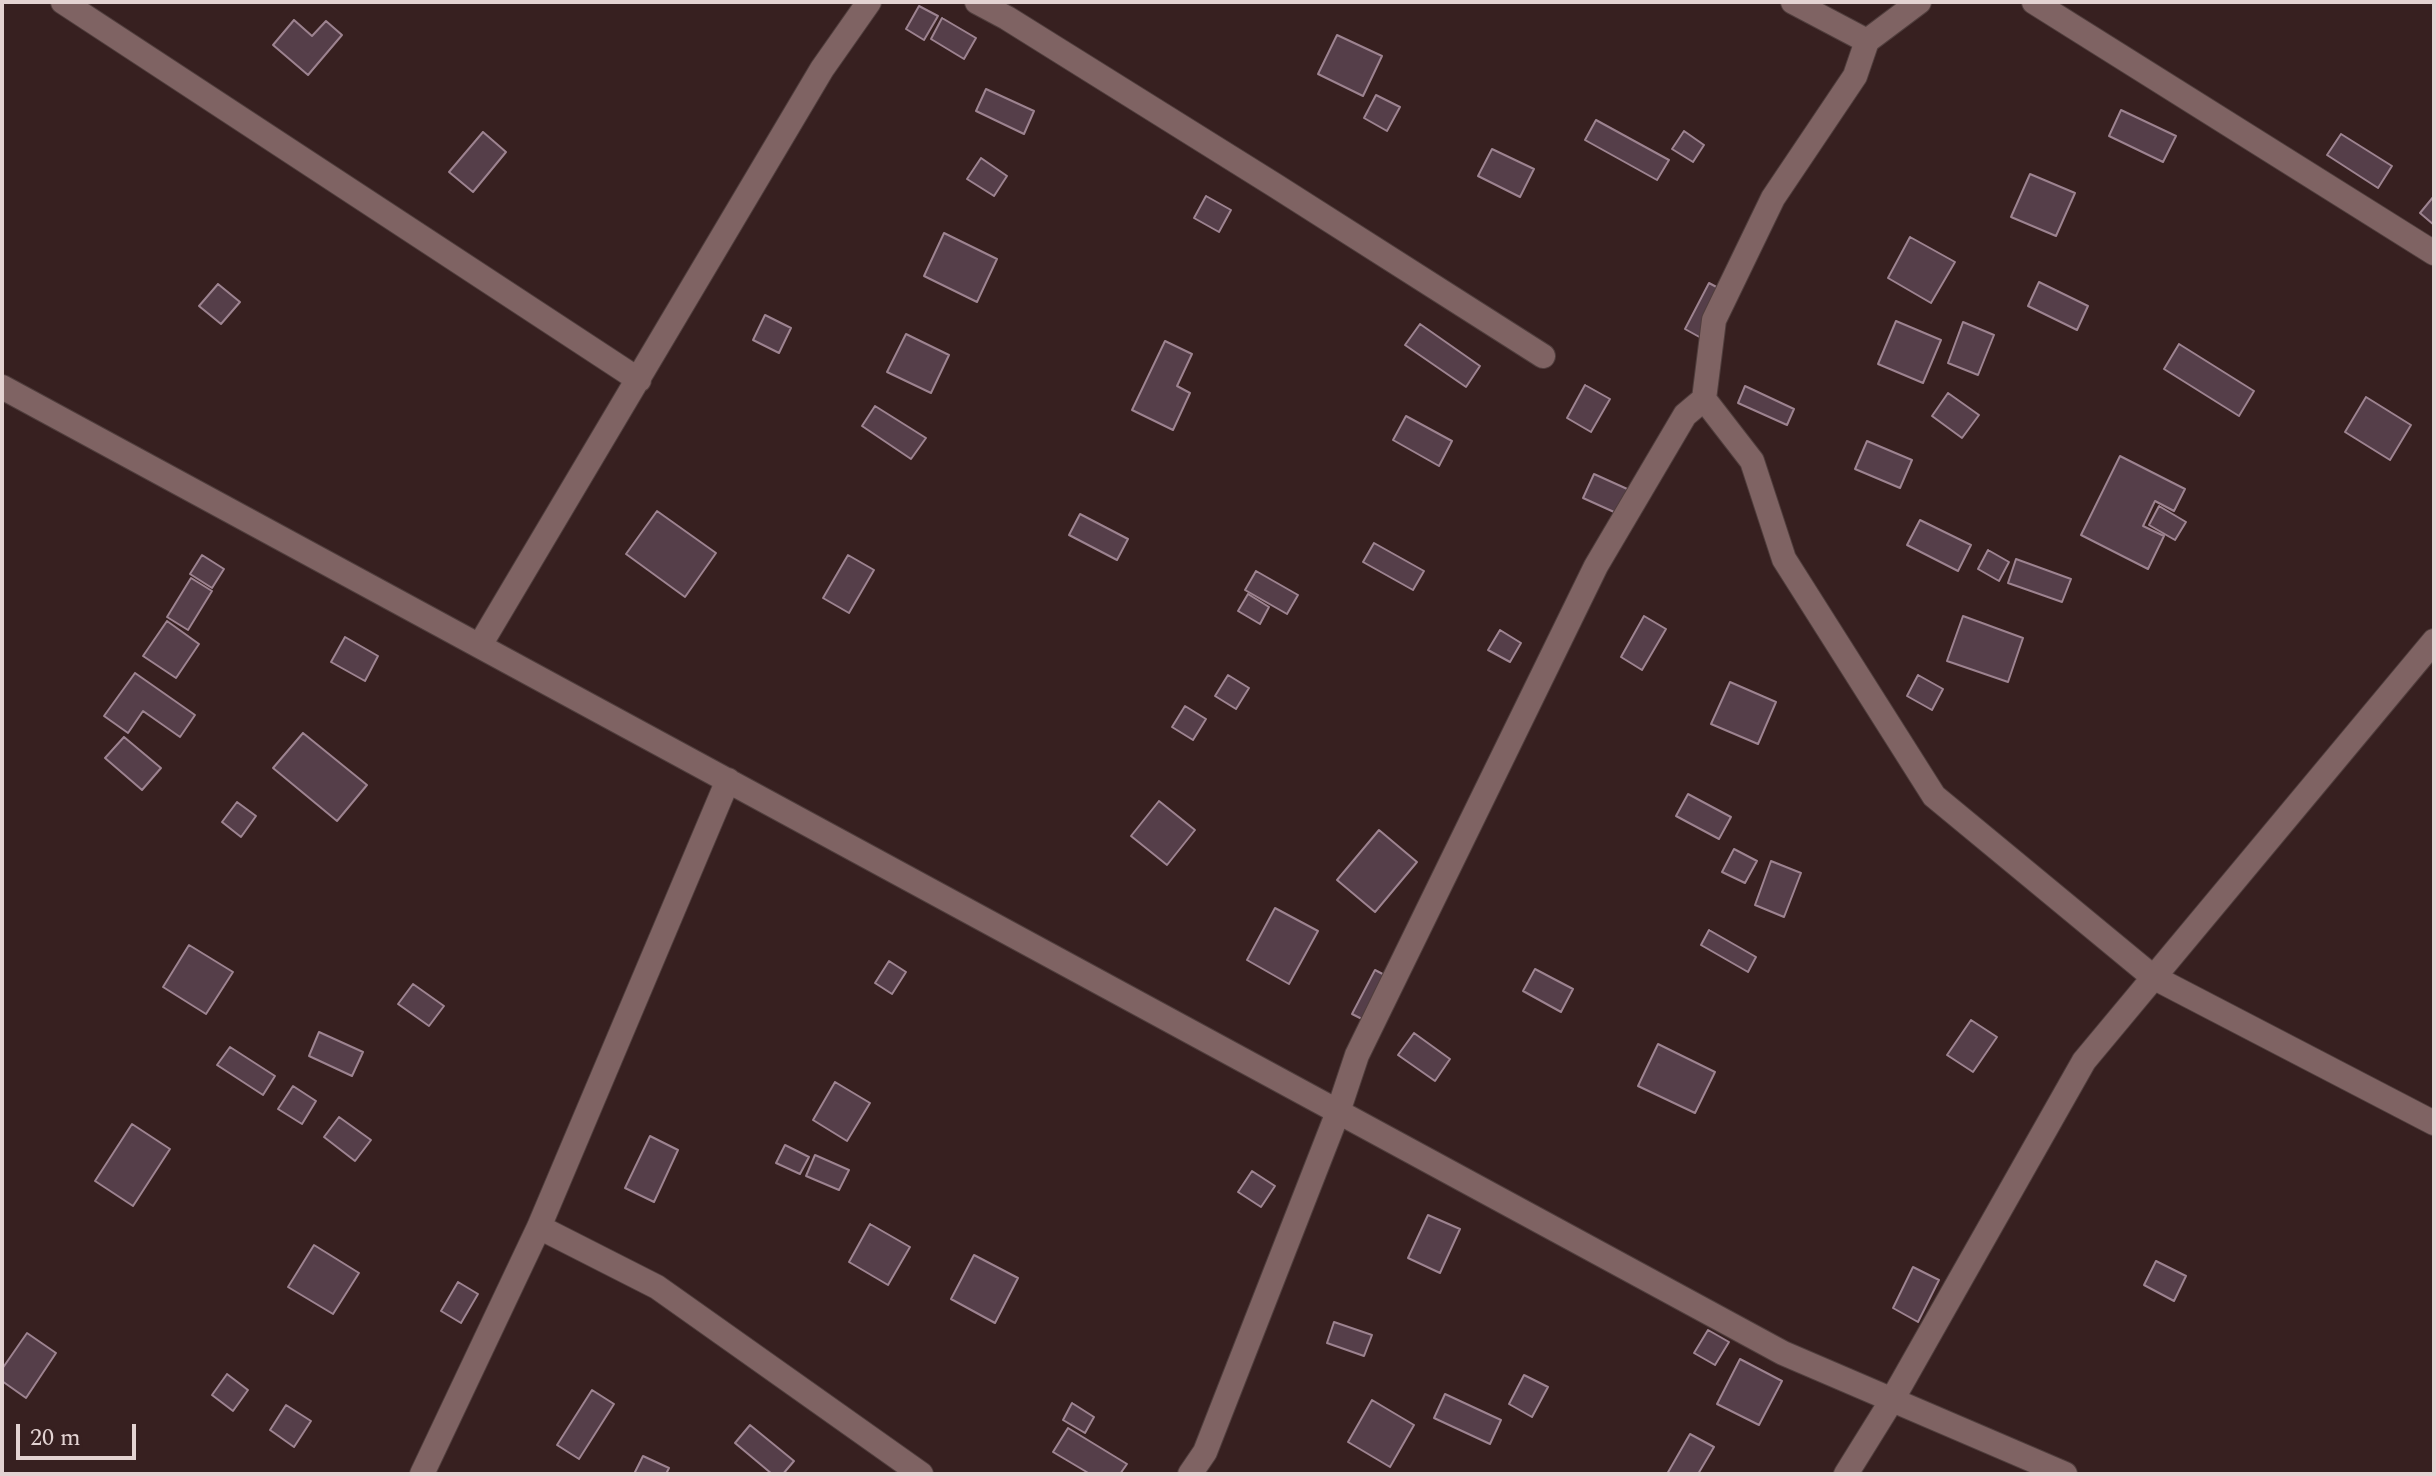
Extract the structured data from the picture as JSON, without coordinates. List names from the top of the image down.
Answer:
{
  "scale_bar": "20 m"
}
